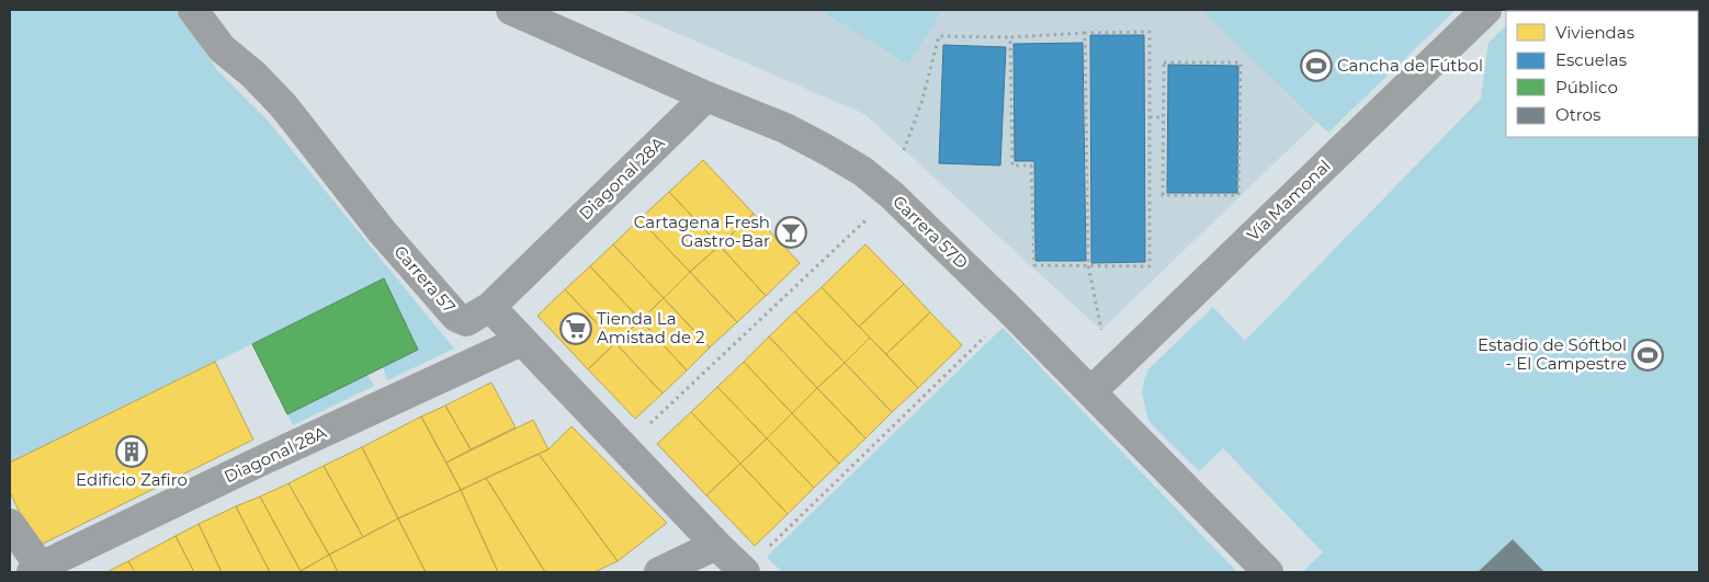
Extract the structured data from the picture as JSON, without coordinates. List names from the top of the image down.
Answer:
{
  "streets": {
    "street": [
      "Diagonal 28A",
      "Vía Mamonal",
      "Carrera 57D",
      "Carrera 57"
    ]
  },
  "crossings": [
    ["Diagonal 28A", "Carrera 57D"],
    ["Diagonal 28A", "Carrera 57"],
    ["Vía Mamonal", "Carrera 57D"]
  ],
  "places": {
    "sports": ["Cancha de Fútbol", "Estadio de Sóftbol - El Campestre"],
    "bar": ["Cartagena Fresh Gastro-Bar"],
    "supermarket": ["Tienda La Amistad de 2"],
    "building": ["Edificio Zafiro"]
  },
  "legend": [
    "Viviendas",
    "Escuelas",
    "Público",
    "Otros"
  ]
}
